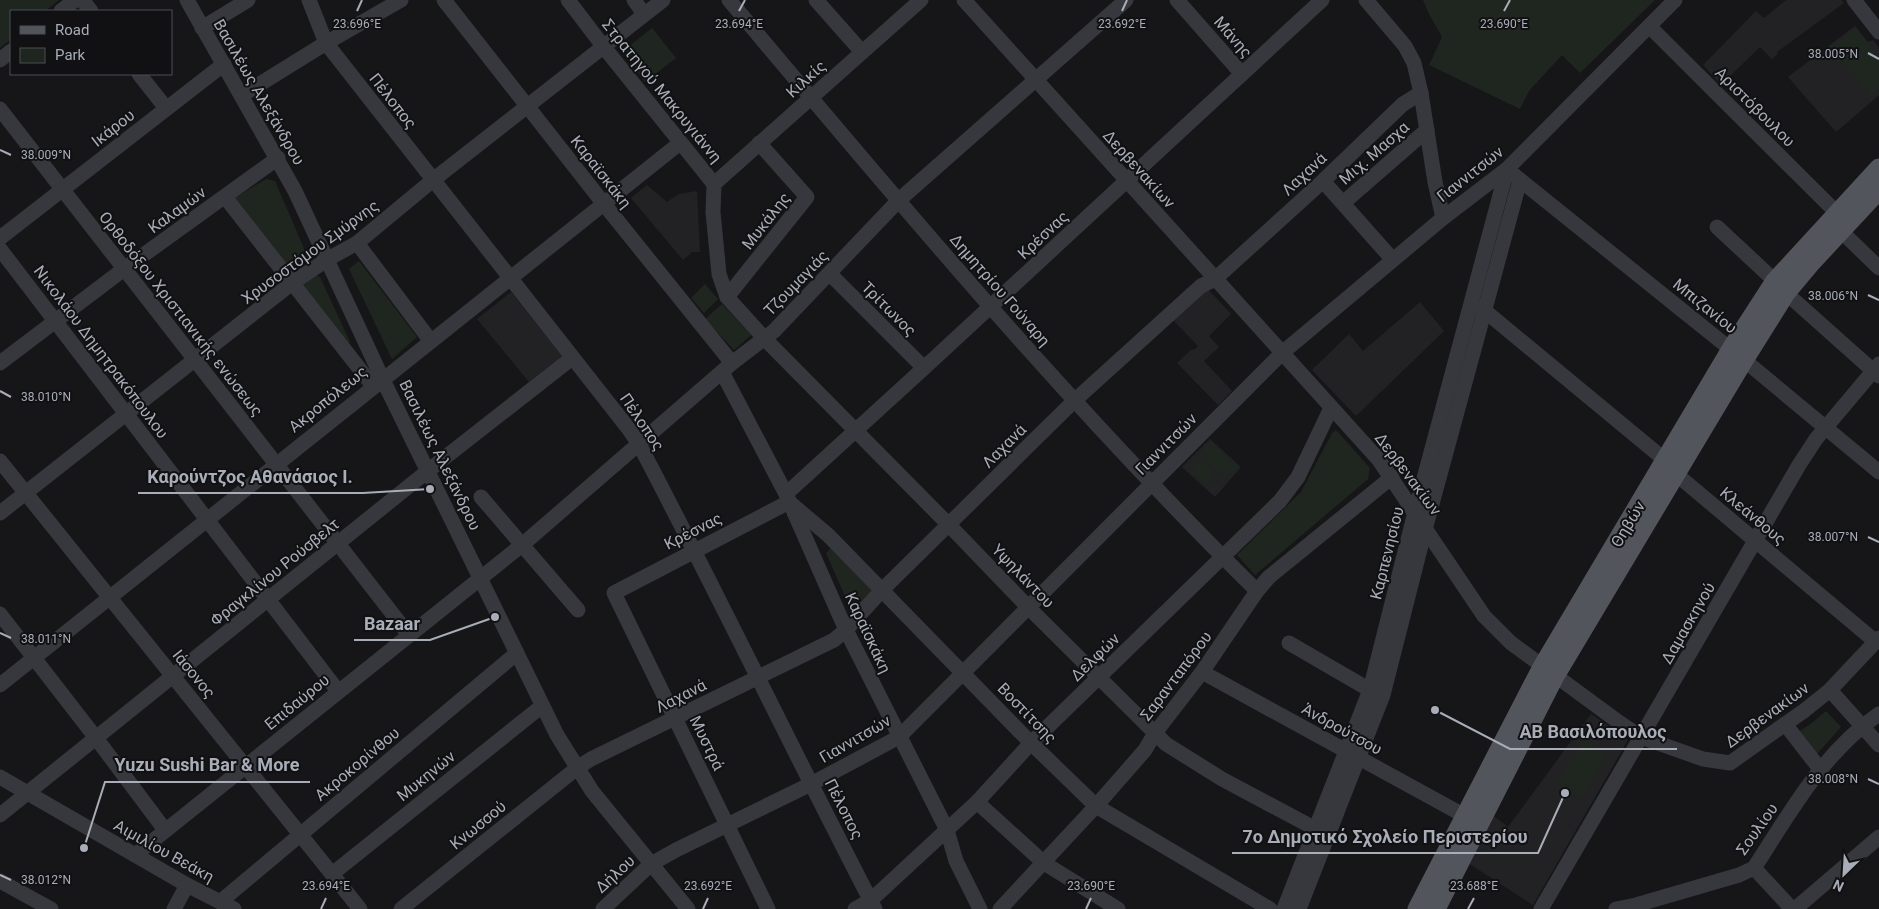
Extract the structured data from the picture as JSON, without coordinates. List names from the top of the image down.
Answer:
{
  "streets": {
    "main road": ["Θηβών"],
    "street": [
      "Μάνης",
      "Κιλκίς",
      "Στρατηγού Μακρυγιάννη",
      "Βασιλέως Αλεξάνδρου",
      "Πέλοπος",
      "Αριστόβουλου",
      "Ικάρου",
      "Μιχ. Μασχα",
      "Δερβενακίων",
      "Καραϊσκάκη",
      "Λαχανά",
      "Γιαννιτσών",
      "Καλαμών",
      "Μυκάλης",
      "Κρέσνας",
      "Χρυσοστόμου Σμύρνης",
      "Τζουμαγιάς",
      "Δημητρίου Γούναρη",
      "Μπιζανίου",
      "Τρίτωνος",
      "Ορθοδόξου Χριστιανικής ενώσεως",
      "Νικολάου Δημητρακόπουλου",
      "Ακροπόλεως",
      "Κλεάνθους",
      "Καρπενησίου",
      "Φραγκλίνου Ρούσβελτ",
      "Υψηλάντου",
      "Δαμασκηνού",
      "Δελφών",
      "Ιάσονος",
      "Σαρανταπόρου",
      "Επιδαύρου",
      "Βοστίτσης",
      "Άνδρούτσου",
      "Μυστρά",
      "Ακροκορίνθου",
      "Μυκηνών",
      "Κνωσσού",
      "Σουλίου",
      "Αιμιλίου Βεάκη",
      "Δήλου"
    ]
  },
  "crossings": [
    ["Μάνης", "Κρέσνας"],
    ["Κιλκίς", "Στρατηγού Μακρυγιάννη"],
    ["Κιλκίς", "Μυκάλης"],
    ["Κιλκίς", "Δημητρίου Γούναρη"],
    ["Στρατηγού Μακρυγιάννη", "Μυκάλης"],
    ["Στρατηγού Μακρυγιάννη", "Χρυσοστόμου Σμύρνης"],
    ["Στρατηγού Μακρυγιάννη", "Ακροπόλεως"],
    ["Στρατηγού Μακρυγιάννη", "Υψηλάντου"],
    ["Βασιλέως Αλεξάνδρου", "Ικάρου"],
    ["Βασιλέως Αλεξάνδρου", "Λαχανά"],
    ["Βασιλέως Αλεξάνδρου", "Γιαννιτσών"],
    ["Βασιλέως Αλεξάνδρου", "Καλαμών"],
    ["Βασιλέως Αλεξάνδρου", "Χρυσοστόμου Σμύρνης"],
    ["Βασιλέως Αλεξάνδρου", "Τζουμαγιάς"],
    ["Βασιλέως Αλεξάνδρου", "Ακροπόλεως"],
    ["Βασιλέως Αλεξάνδρου", "Φραγκλίνου Ρούσβελτ"],
    ["Βασιλέως Αλεξάνδρου", "Επιδαύρου"],
    ["Βασιλέως Αλεξάνδρου", "Ακροκορίνθου"],
    ["Βασιλέως Αλεξάνδρου", "Μυκηνών"],
    ["Βασιλέως Αλεξάνδρου", "Κνωσσού"],
    ["Βασιλέως Αλεξάνδρου", "Δήλου"],
    ["Πέλοπος", "Λαχανά"],
    ["Πέλοπος", "Γιαννιτσών"],
    ["Πέλοπος", "Κρέσνας"],
    ["Πέλοπος", "Χρυσοστόμου Σμύρνης"],
    ["Πέλοπος", "Τζουμαγιάς"],
    ["Πέλοπος", "Ακροπόλεως"],
    ["Πέλοπος", "Φραγκλίνου Ρούσβελτ"],
    ["Πέλοπος", "Δελφών"],
    ["Αριστόβουλου", "Γιαννιτσών"],
    ["Αριστόβουλου", "Θηβών"],
    ["Ικάρου", "Ορθοδόξου Χριστιανικής ενώσεως"],
    ["Δερβενακίων", "Λαχανά"],
    ["Δερβενακίων", "Γιαννιτσών"],
    ["Δερβενακίων", "Κρέσνας"],
    ["Δερβενακίων", "Τζουμαγιάς"],
    ["Δερβενακίων", "Κλεάνθους"],
    ["Δερβενακίων", "Θηβών"],
    ["Δερβενακίων", "Καρπενησίου"],
    ["Δερβενακίων", "Δαμασκηνού"],
    ["Δερβενακίων", "Δελφών"],
    ["Δερβενακίων", "Σαρανταπόρου"],
    ["Καραϊσκάκη", "Λαχανά"],
    ["Καραϊσκάκη", "Γιαννιτσών"],
    ["Καραϊσκάκη", "Κρέσνας"],
    ["Καραϊσκάκη", "Χρυσοστόμου Σμύρνης"],
    ["Καραϊσκάκη", "Τζουμαγιάς"],
    ["Καραϊσκάκη", "Ακροπόλεως"],
    ["Καραϊσκάκη", "Δελφών"],
    ["Καραϊσκάκη", "Βοστίτσης"],
    ["Λαχανά", "Δημητρίου Γούναρη"],
    ["Λαχανά", "Υψηλάντου"],
    ["Λαχανά", "Βοστίτσης"],
    ["Λαχανά", "Μυστρά"],
    ["Λαχανά", "Κνωσσού"],
    ["Γιαννιτσών", "Δημητρίου Γούναρη"],
    ["Γιαννιτσών", "Μπιζανίου"],
    ["Γιαννιτσών", "Καρπενησίου"],
    ["Γιαννιτσών", "Υψηλάντου"],
    ["Γιαννιτσών", "Βοστίτσης"],
    ["Γιαννιτσών", "Μυστρά"],
    ["Γιαννιτσών", "Δήλου"],
    ["Καλαμών", "Ορθοδόξου Χριστιανικής ενώσεως"],
    ["Καλαμών", "Νικολάου Δημητρακόπουλου"],
    ["Μυκάλης", "Υψηλάντου"],
    ["Κρέσνας", "Δημητρίου Γούναρη"],
    ["Κρέσνας", "Τρίτωνος"],
    ["Κρέσνας", "Υψηλάντου"],
    ["Κρέσνας", "Βοστίτσης"],
    ["Κρέσνας", "Μυστρά"],
    ["Χρυσοστόμου Σμύρνης", "Ορθοδόξου Χριστιανικής ενώσεως"],
    ["Χρυσοστόμου Σμύρνης", "Νικολάου Δημητρακόπουλου"],
    ["Χρυσοστόμου Σμύρνης", "Ιάσονος"],
    ["Τζουμαγιάς", "Δημητρίου Γούναρη"],
    ["Τζουμαγιάς", "Τρίτωνος"],
    ["Τζουμαγιάς", "Υψηλάντου"],
    ["Τζουμαγιάς", "Επιδαύρου"],
    ["Δημητρίου Γούναρη", "Δελφών"],
    ["Δημητρίου Γούναρη", "Σαρανταπόρου"],
    ["Μπιζανίου", "Θηβών"],
    ["Μπιζανίου", "Καρπενησίου"],
    ["Μπιζανίου", "Δαμασκηνού"],
    ["Ορθοδόξου Χριστιανικής ενώσεως", "Ακροπόλεως"],
    ["Ορθοδόξου Χριστιανικής ενώσεως", "Φραγκλίνου Ρούσβελτ"],
    ["Ορθοδόξου Χριστιανικής ενώσεως", "Επιδαύρου"],
    ["Νικολάου Δημητρακόπουλου", "Ακροπόλεως"],
    ["Νικολάου Δημητρακόπουλου", "Φραγκλίνου Ρούσβελτ"],
    ["Νικολάου Δημητρακόπουλου", "Επιδαύρου"],
    ["Ακροπόλεως", "Ιάσονος"],
    ["Κλεάνθους", "Θηβών"],
    ["Κλεάνθους", "Καρπενησίου"],
    ["Κλεάνθους", "Δαμασκηνού"],
    ["Θηβών", "Άνδρούτσου"],
    ["Καρπενησίου", "Υψηλάντου"],
    ["Καρπενησίου", "Άνδρούτσου"],
    ["Φραγκλίνου Ρούσβελτ", "Ιάσονος"],
    ["Φραγκλίνου Ρούσβελτ", "Αιμιλίου Βεάκη"],
    ["Υψηλάντου", "Δελφών"],
    ["Υψηλάντου", "Σαρανταπόρου"],
    ["Δελφών", "Βοστίτσης"],
    ["Ιάσονος", "Επιδαύρου"],
    ["Ιάσονος", "Ακροκορίνθου"],
    ["Ιάσονος", "Μυκηνών"],
    ["Σαρανταπόρου", "Βοστίτσης"],
    ["Σαρανταπόρου", "Άνδρούτσου"],
    ["Επιδαύρου", "Αιμιλίου Βεάκη"],
    ["Ακροκορίνθου", "Αιμιλίου Βεάκη"]
  ],
  "places": [
    "Καρούντζος Αθανάσιος Ι.",
    "Bazaar",
    "ΑΒ Βασιλόπουλος",
    "7ο Δημοτικό Σχολείο Περιστερίου",
    "Yuzu Sushi Bar & More"
  ],
  "legend": ["Road", "Park"],
  "north": "bottom left",
  "coordinates": [
    "23.696°E",
    "23.694°E",
    "23.692°E",
    "23.690°E",
    "38.005°N",
    "38.009°N",
    "38.006°N",
    "38.010°N",
    "38.007°N",
    "38.011°N",
    "38.008°N",
    "38.012°N",
    "23.688°E"
  ]
}
